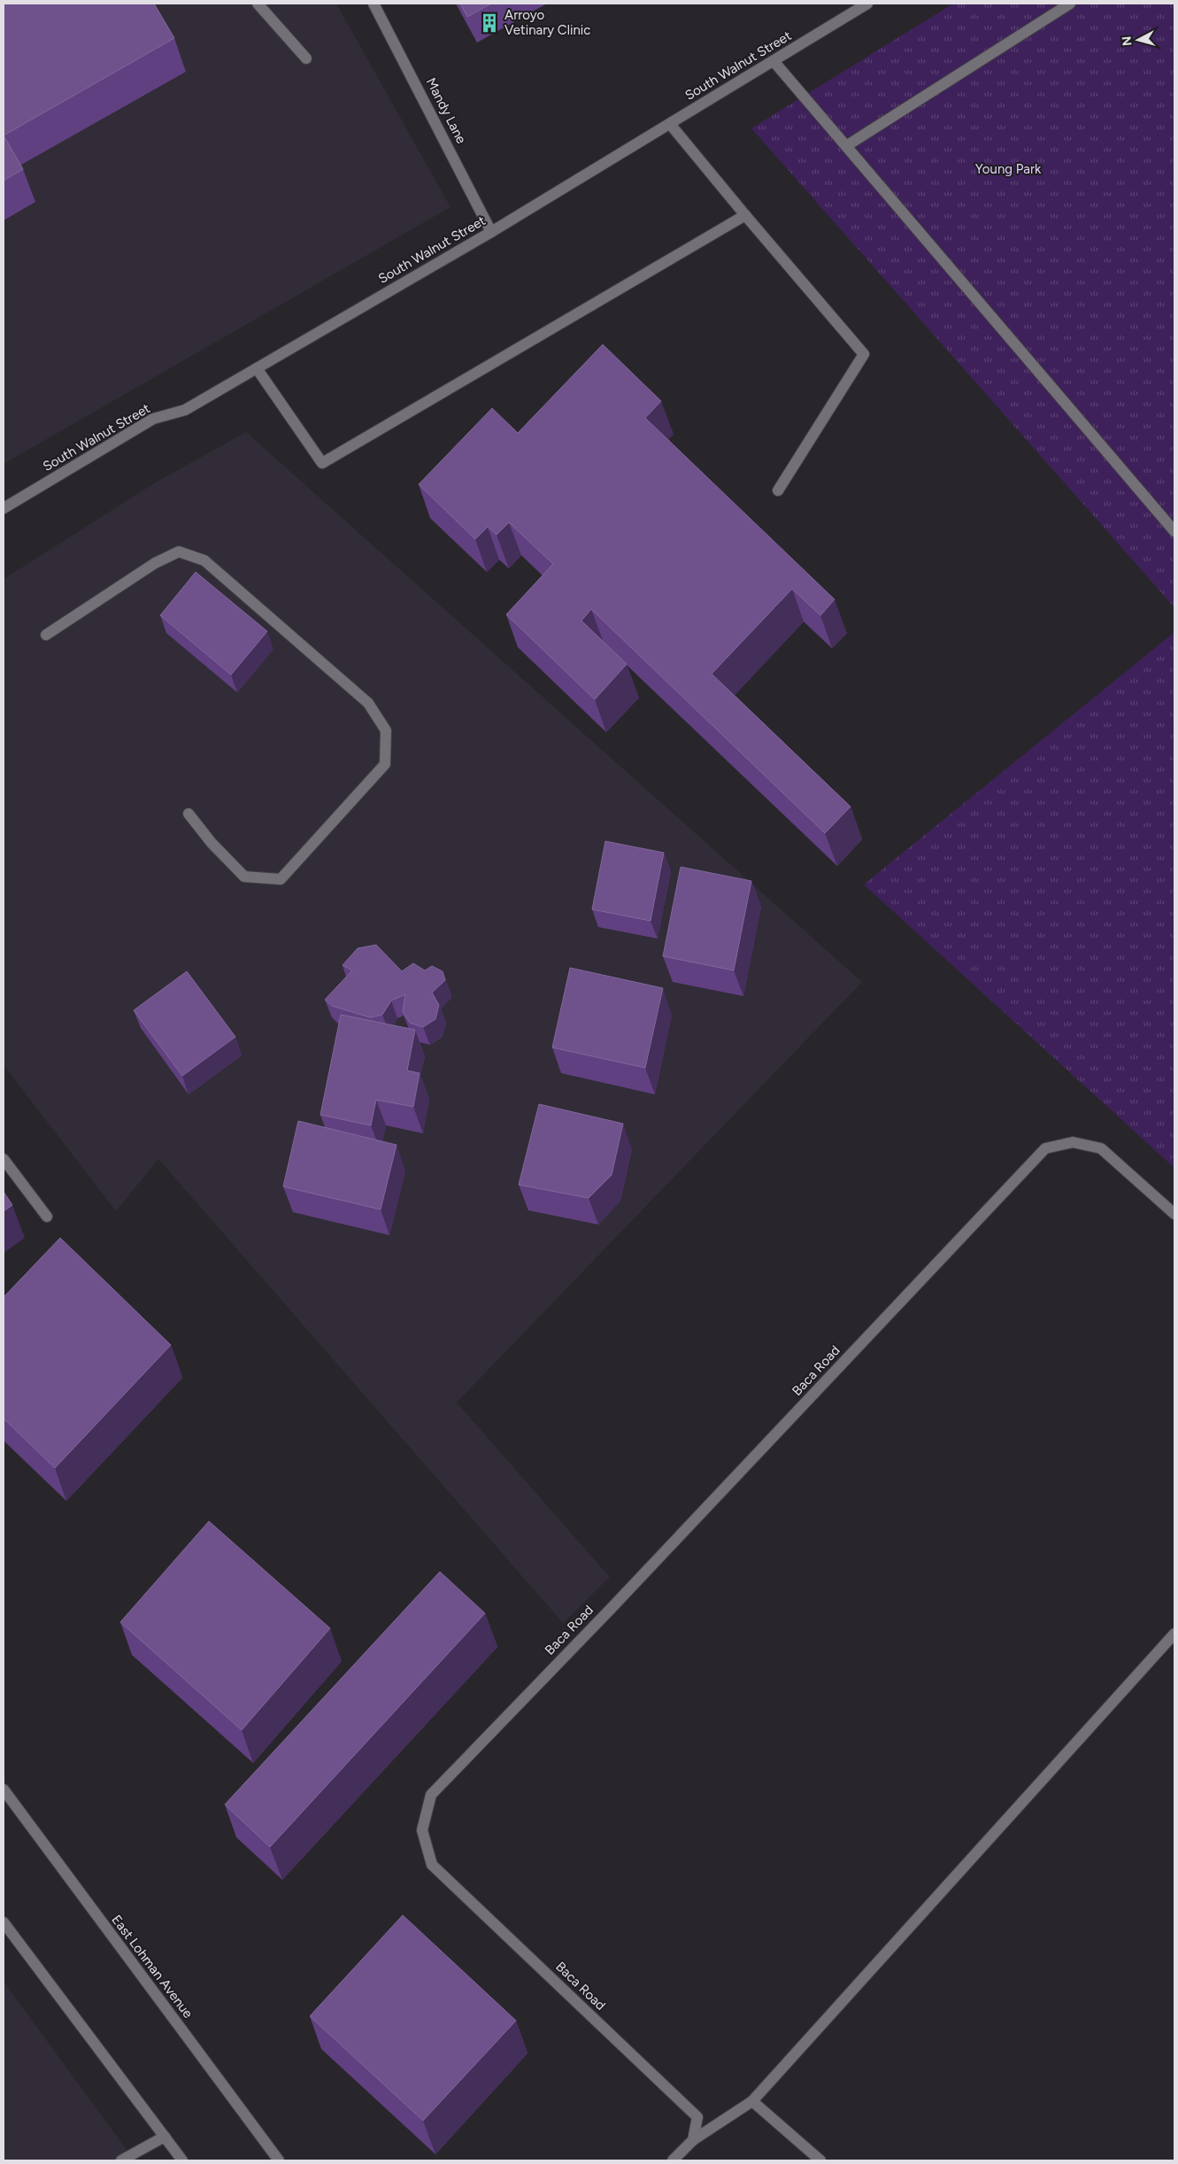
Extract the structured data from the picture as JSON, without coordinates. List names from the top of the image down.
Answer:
{
  "streets": {
    "street": [
      "South Walnut Street",
      "Mandy Lane",
      "Baca Road",
      "East Lohman Avenue"
    ]
  },
  "crossings": [
    ["South Walnut Street", "Mandy Lane"]
  ],
  "parks": ["Young Park"],
  "places": {
    "building": ["Arroyo Vetinary Clinic"]
  },
  "north": "left"
}
